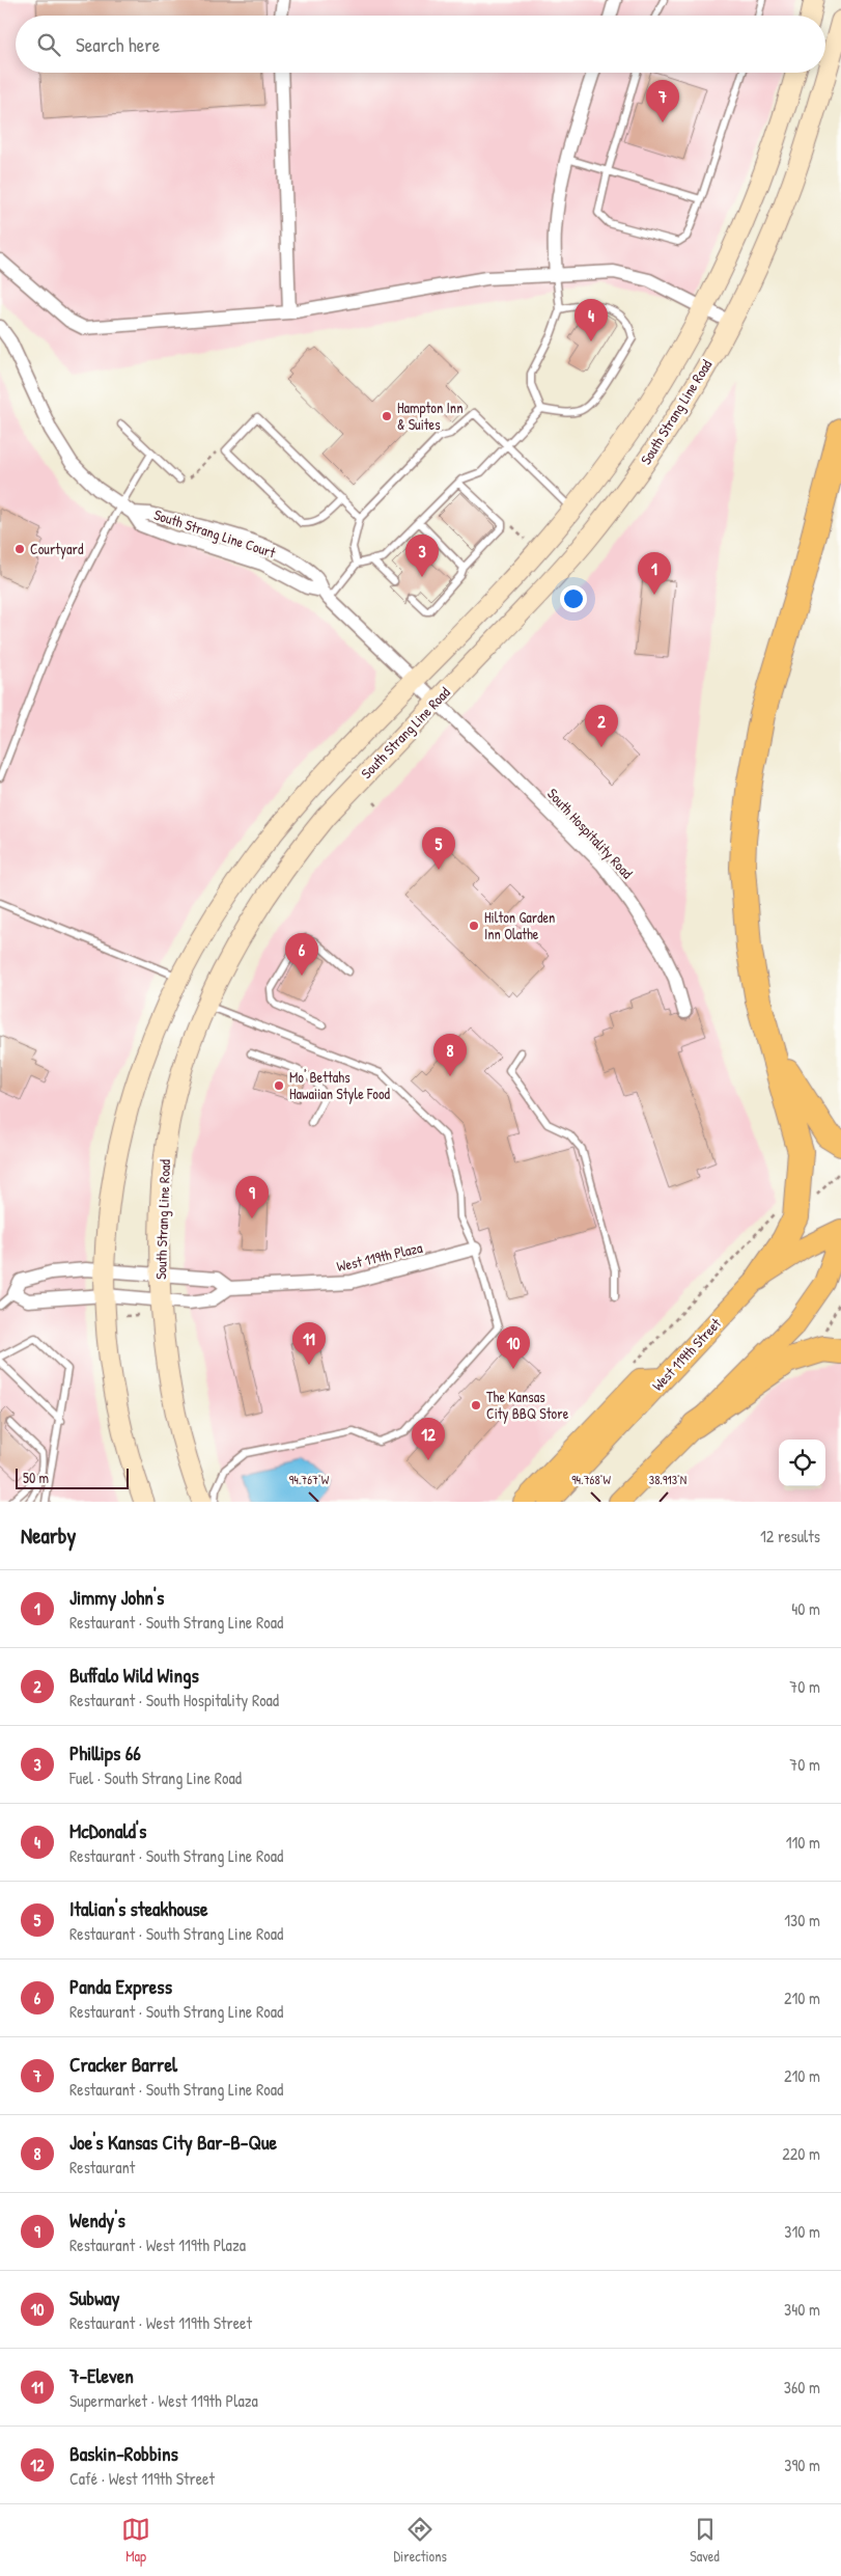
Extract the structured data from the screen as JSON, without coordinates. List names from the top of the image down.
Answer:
{
  "streets": {
    "main road": ["South Strang Line Road", "West 119th Street"],
    "street": ["South Strang Line Court", "South Hospitality Road", "West 119th Plaza"]
  },
  "crossings": [
    ["South Strang Line Road", "South Strang Line Court"],
    ["South Strang Line Road", "South Hospitality Road"],
    ["South Strang Line Road", "West 119th Plaza"],
    ["South Strang Line Court", "South Hospitality Road"]
  ],
  "places": [
    "Hampton Inn & Suites",
    "Courtyard",
    "Hilton Garden Inn Olathe",
    "Mo' Bettahs Hawaiian Style Food",
    "The Kansas City BBQ Store"
  ],
  "scale_bar": "50 m",
  "page": {
    "search": "Search here",
    "pins": [
      "7",
      "4",
      "3",
      "1",
      "2",
      "5",
      "6",
      "8",
      "9",
      "11",
      "10",
      "12"
    ],
    "scale": "50 m",
    "heading": ["Nearby", "12 results"],
    "list": [
      {
        "mark": "1",
        "name": "Jimmy John's",
        "note": "Restaurant · South Strang Line Road",
        "value": "40 m"
      },
      {
        "mark": "2",
        "name": "Buffalo Wild Wings",
        "note": "Restaurant · South Hospitality Road",
        "value": "70 m"
      },
      {
        "mark": "3",
        "name": "Phillips 66",
        "note": "Fuel · South Strang Line Road",
        "value": "70 m"
      },
      {
        "mark": "4",
        "name": "McDonald's",
        "note": "Restaurant · South Strang Line Road",
        "value": "110 m"
      },
      {
        "mark": "5",
        "name": "Italian's steakhouse",
        "note": "Restaurant · South Strang Line Road",
        "value": "130 m"
      },
      {
        "mark": "6",
        "name": "Panda Express",
        "note": "Restaurant · South Strang Line Road",
        "value": "210 m"
      },
      {
        "mark": "7",
        "name": "Cracker Barrel",
        "note": "Restaurant · South Strang Line Road",
        "value": "210 m"
      },
      {
        "mark": "8",
        "name": "Joe's Kansas City Bar-B-Que",
        "note": "Restaurant",
        "value": "220 m"
      },
      {
        "mark": "9",
        "name": "Wendy's",
        "note": "Restaurant · West 119th Plaza",
        "value": "310 m"
      },
      {
        "mark": "10",
        "name": "Subway",
        "note": "Restaurant · West 119th Street",
        "value": "340 m"
      },
      {
        "mark": "11",
        "name": "7-Eleven",
        "note": "Supermarket · West 119th Plaza",
        "value": "360 m"
      },
      {
        "mark": "12",
        "name": "Baskin-Robbins",
        "note": "Café · West 119th Street",
        "value": "390 m"
      }
    ],
    "nav": ["Map", "Directions", "Saved"]
  },
  "coordinates": ["38.913°N", "94.767°W", "94.768°W"]
}
